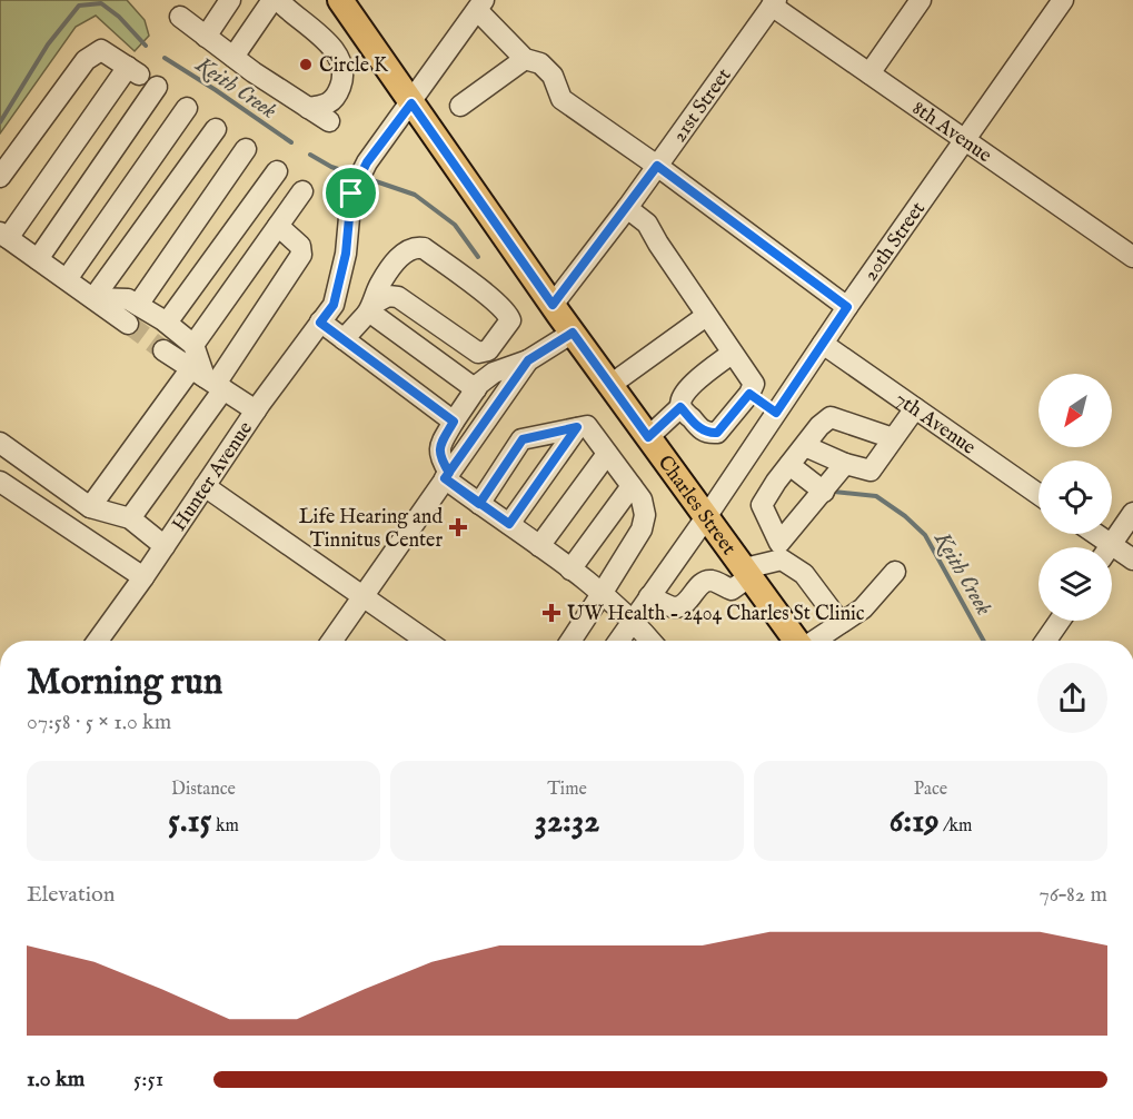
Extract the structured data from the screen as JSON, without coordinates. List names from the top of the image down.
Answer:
{
  "streets": {
    "main road": ["Charles Street"],
    "street": [
      "21st Street",
      "8th Avenue",
      "20th Street",
      "7th Avenue",
      "Hunter Avenue"
    ]
  },
  "crossings": [
    ["21st Street", "8th Avenue"],
    ["21st Street", "Charles Street"],
    ["8th Avenue", "20th Street"],
    ["20th Street", "7th Avenue"],
    ["20th Street", "Charles Street"],
    ["Hunter Avenue", "Charles Street"]
  ],
  "water": ["Keith Creek"],
  "places": {
    "other": ["Circle K"],
    "health": ["Life Hearing and Tinnitus Center", "UW Health - 2404 Charles St Clinic"]
  },
  "north": "bottom left",
  "page": {
    "heading": ["Morning run", "07:58 · 5 × 1.0 km"],
    "stats": [
      ["Distance", "5.15 km"],
      ["Time", "32:32"],
      ["Pace", "6:19 /km"]
    ],
    "chart": ["Elevation", "76–82 m"],
    "list": [
      {
        "name": "1.0 km",
        "note": "5:51"
      }
    ]
  }
}
